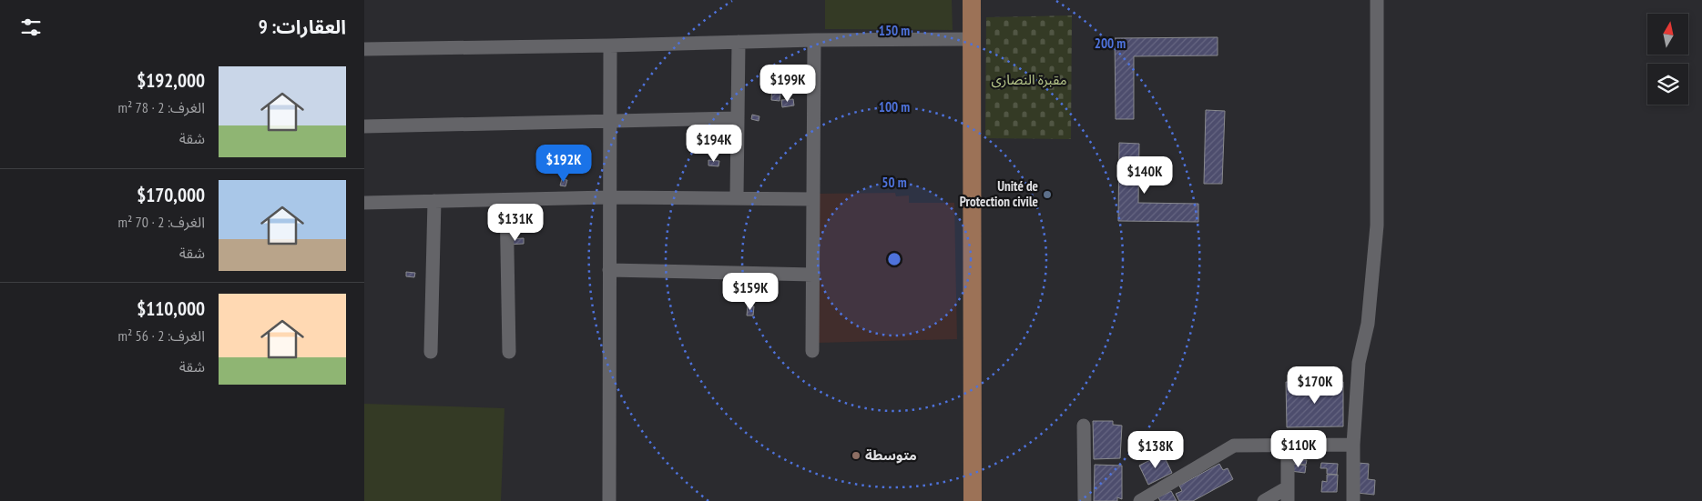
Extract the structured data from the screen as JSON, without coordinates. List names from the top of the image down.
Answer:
{
  "parks": ["مقبرة النصارى"],
  "places": ["Unité de Protection civile", "متوسطة"],
  "north": "top",
  "page": {
    "heading": "العقارات: 9",
    "list": [
      {
        "name": "$192,000",
        "note": "الغرف: 2 · 78 m² · شقة"
      },
      {
        "name": "$170,000",
        "note": "الغرف: 2 · 70 m² · شقة"
      },
      {
        "name": "$110,000",
        "note": "الغرف: 2 · 56 m² · شقة"
      }
    ],
    "price": [
      "$199K",
      "$194K",
      "$192K",
      "$140K",
      "$131K",
      "$159K",
      "$170K",
      "$110K",
      "$138K"
    ]
  },
  "rings": [
    "150 m",
    "200 m",
    "100 m",
    "50 m"
  ]
}
